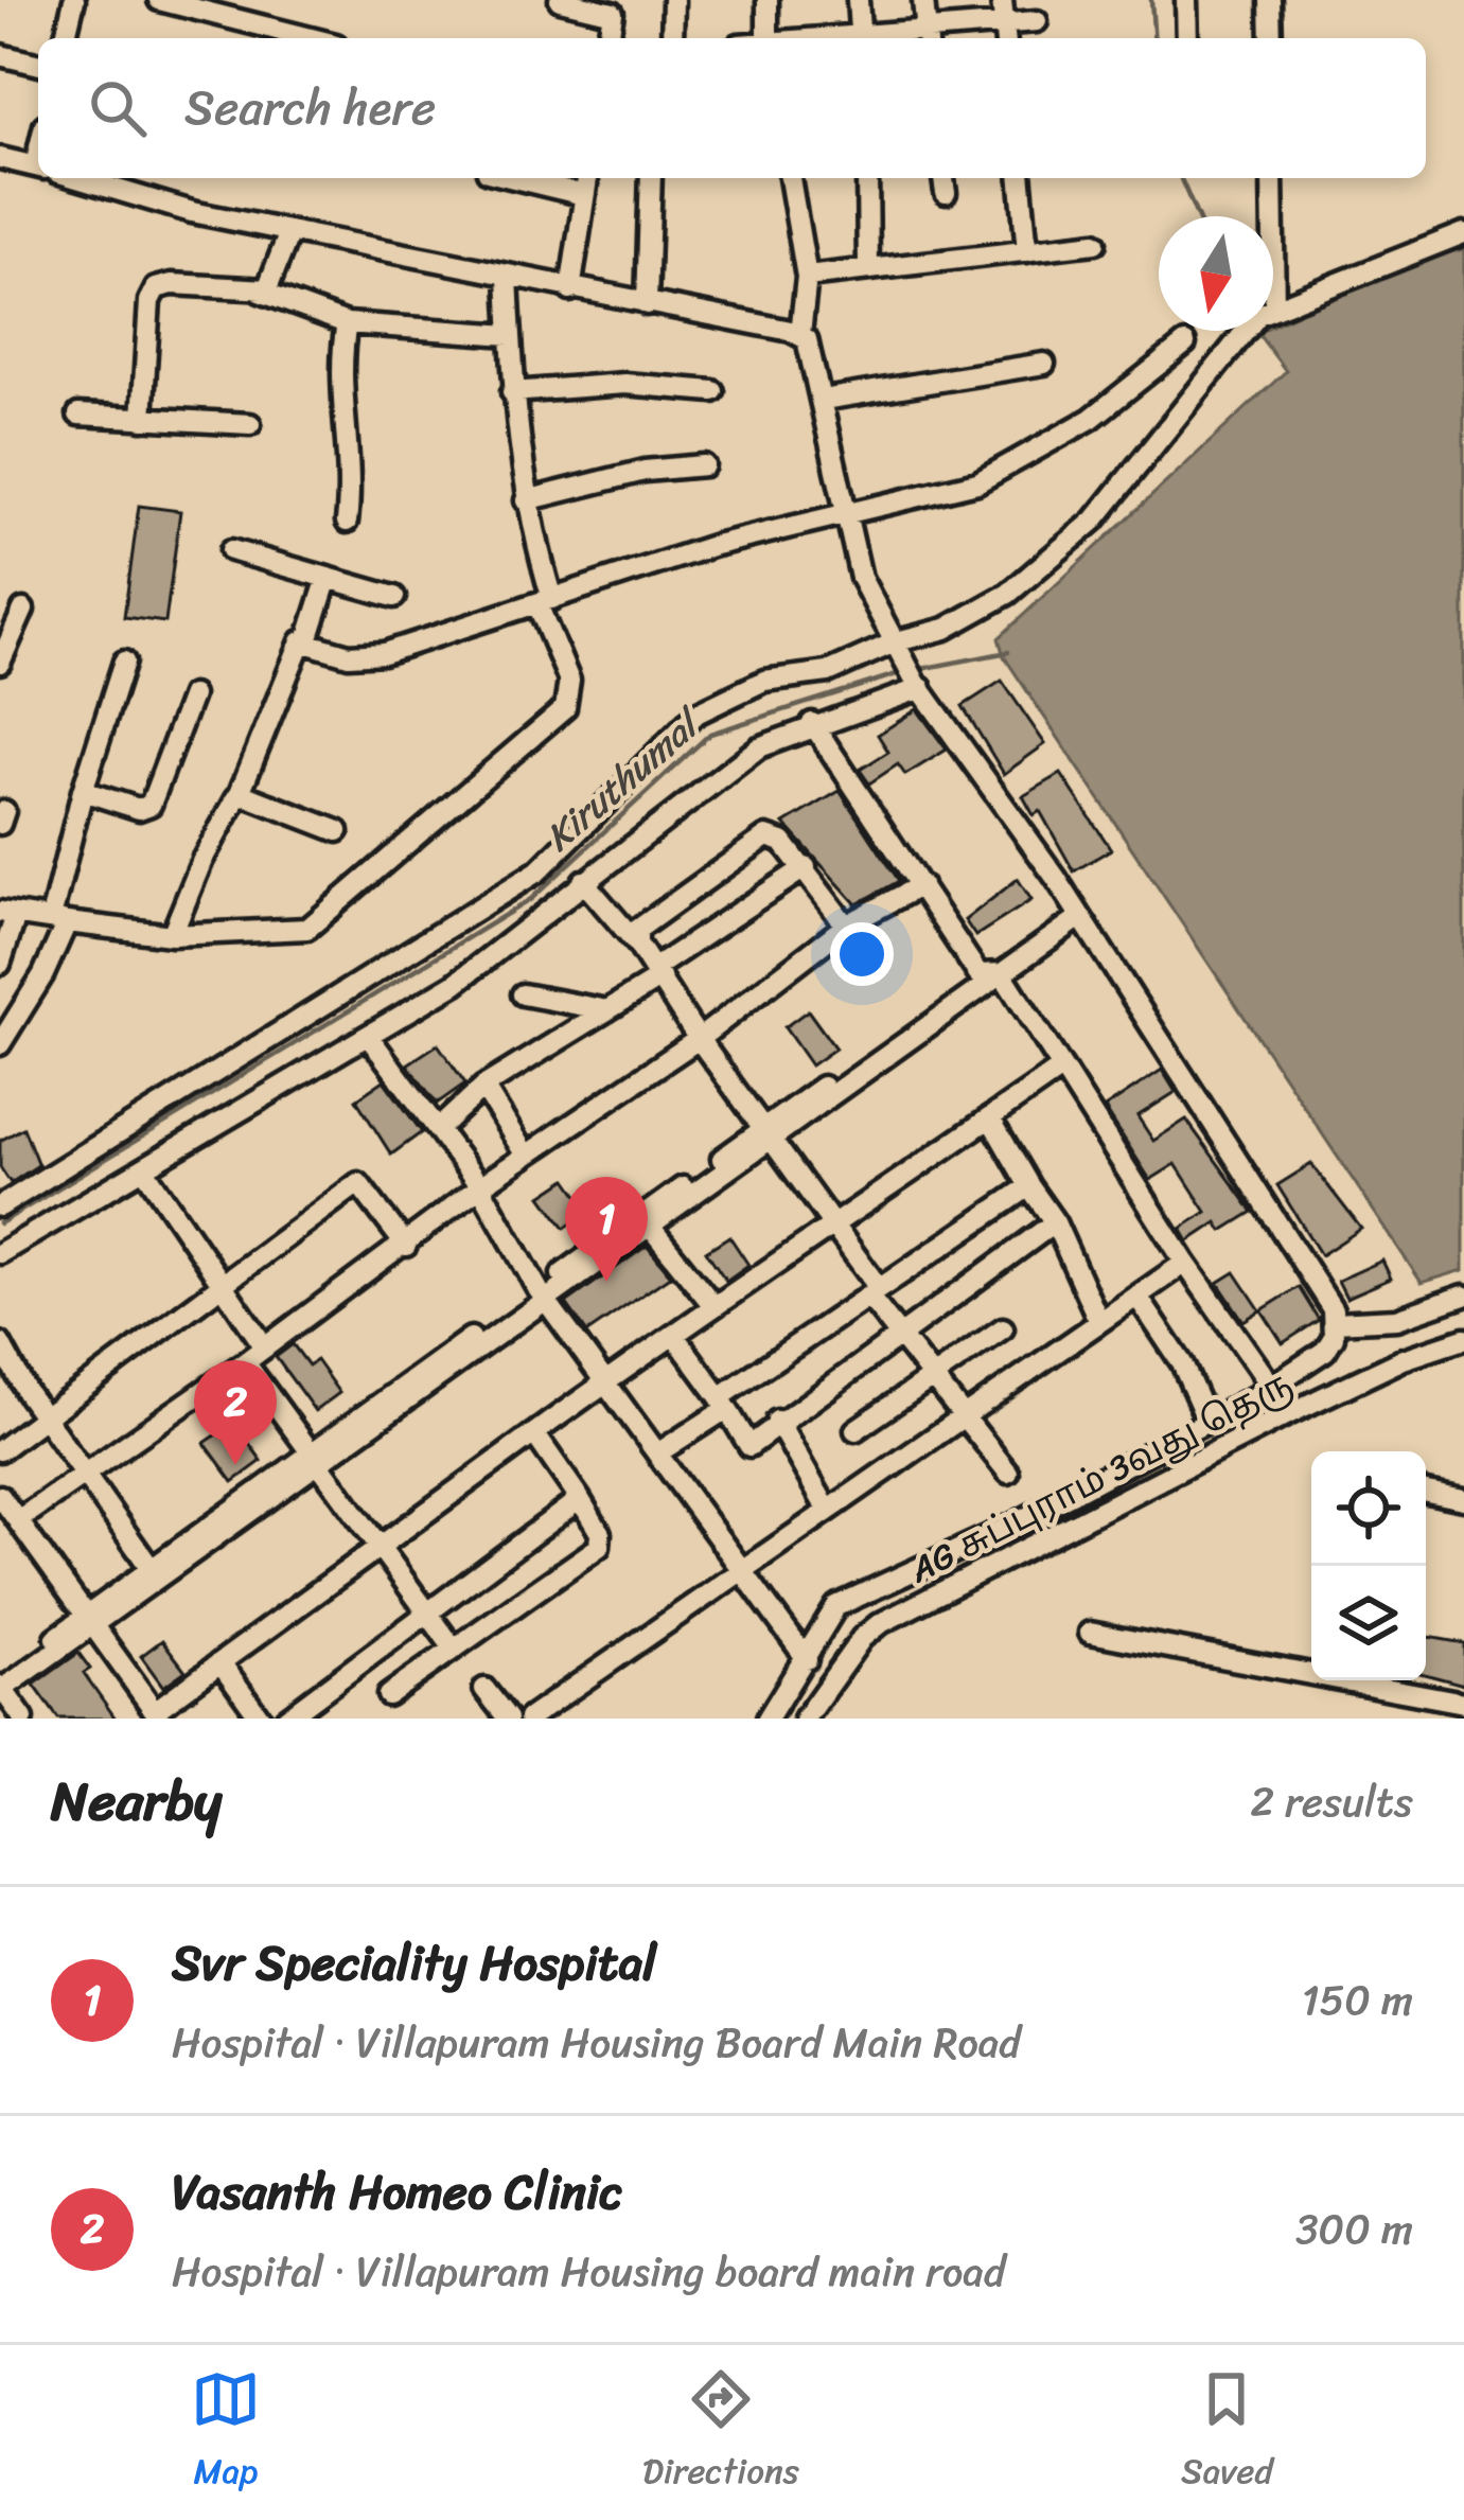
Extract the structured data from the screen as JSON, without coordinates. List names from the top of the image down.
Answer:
{
  "streets": {
    "street": ["AG சுப்புராம் 3வது தெரு"]
  },
  "water": ["Kiruthumal"],
  "north": "bottom",
  "page": {
    "search": "Search here",
    "pins": ["1", "2"],
    "heading": ["Nearby", "2 results"],
    "list": [
      {
        "mark": "1",
        "name": "Svr Speciality Hospital",
        "note": "Hospital · Villapuram Housing Board Main Road",
        "value": "150 m"
      },
      {
        "mark": "2",
        "name": "Vasanth Homeo Clinic",
        "note": "Hospital · Villapuram Housing board main road",
        "value": "300 m"
      }
    ],
    "nav": ["Map", "Directions", "Saved"]
  }
}
